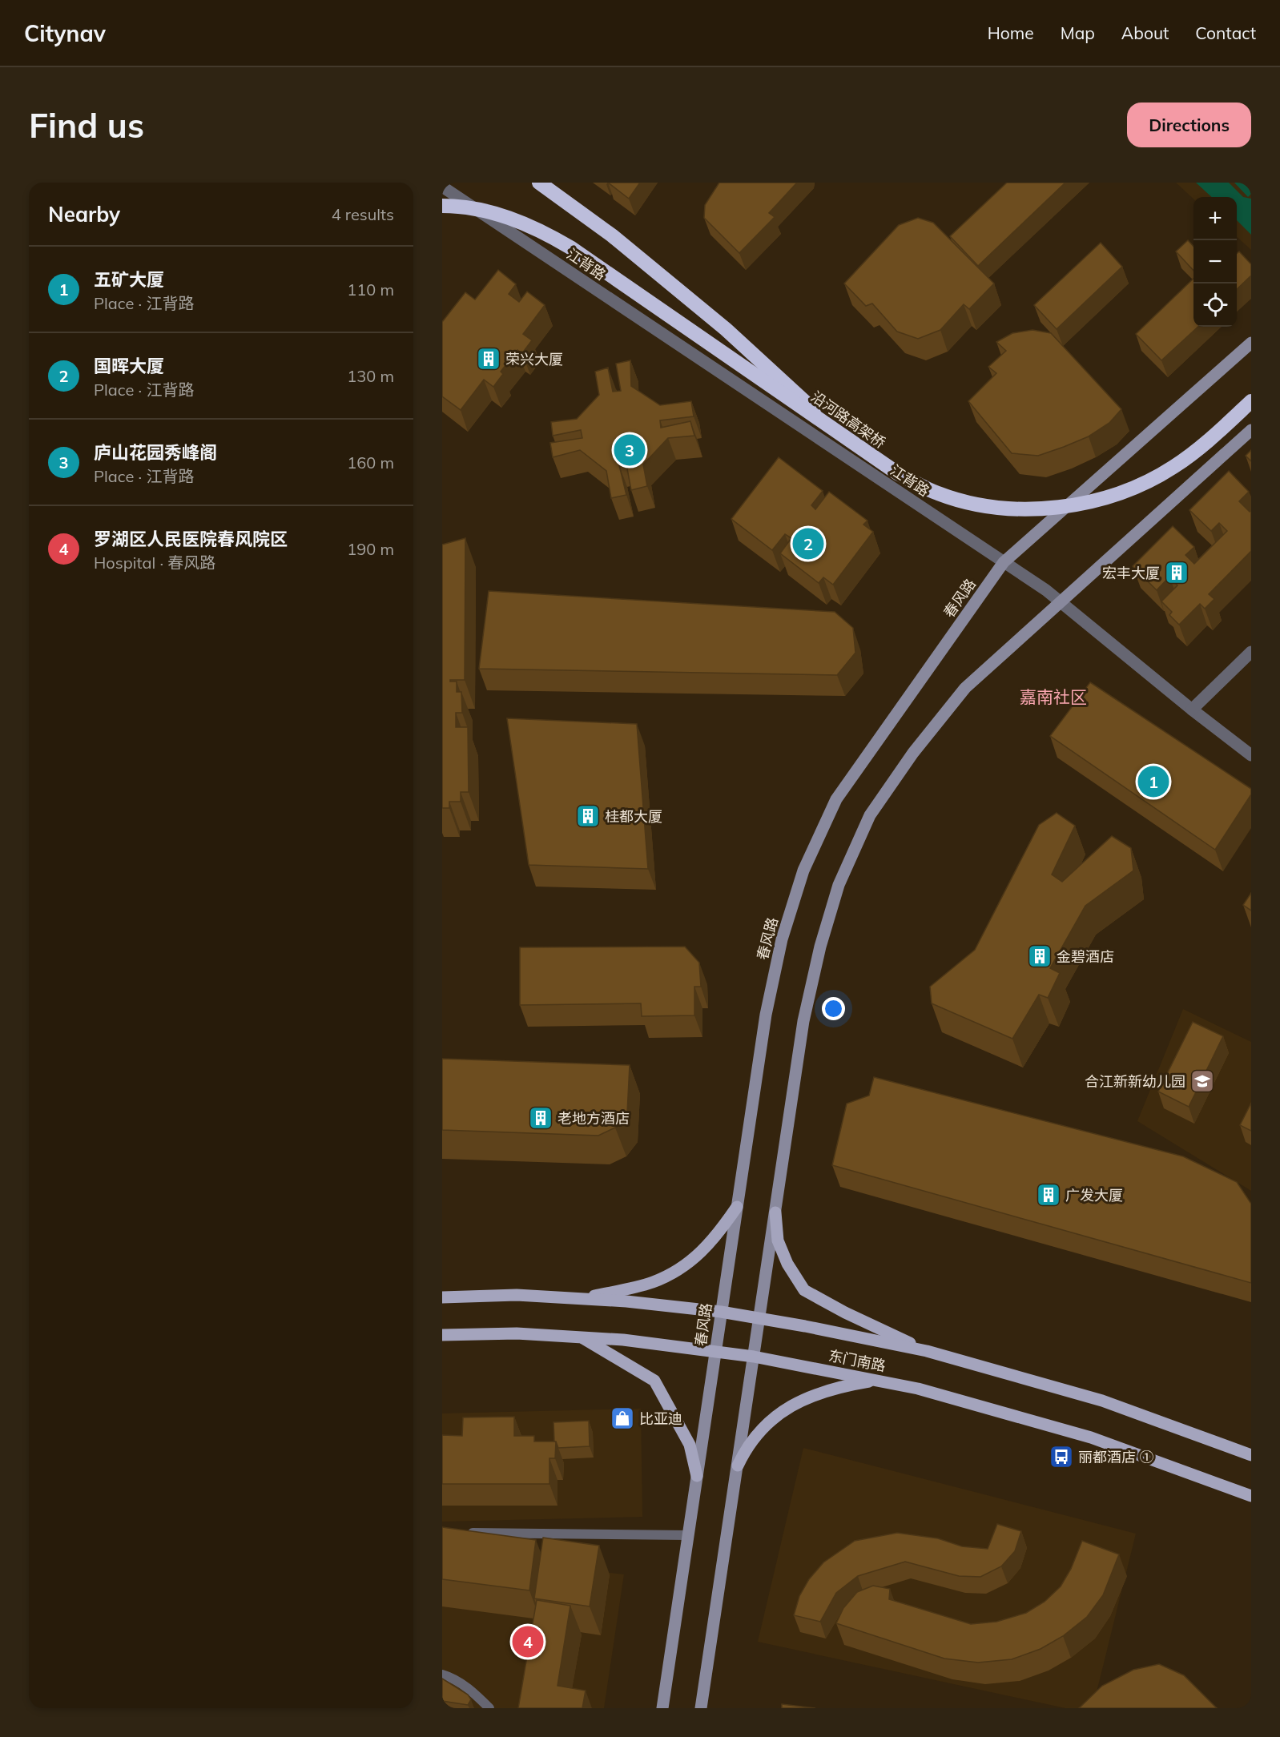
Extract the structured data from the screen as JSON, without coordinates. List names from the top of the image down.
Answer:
{
  "streets": {
    "highway": ["沿河路高架桥"],
    "main road": ["东门南路"],
    "street": ["江背路", "春风路"]
  },
  "crossings": [
    ["江背路", "春风路"],
    ["春风路", "东门南路"]
  ],
  "districts": ["嘉南社区"],
  "places": {
    "building": [
      "荣兴大厦",
      "宏丰大厦",
      "桂都大厦",
      "金碧酒店",
      "老地方酒店",
      "广发大厦"
    ],
    "school or university": ["合江新新幼儿园"],
    "shop": ["比亚迪"],
    "bus stop": ["丽都酒店 ①"]
  },
  "page": {
    "header": "Citynav",
    "nav": [
      "Home",
      "Map",
      "About",
      "Contact"
    ],
    "buttons": "Directions",
    "title": "Find us",
    "heading": ["Nearby", "4 results"],
    "map_buttons": ["+", "−"],
    "list": [
      {
        "mark": "1",
        "name": "五矿大厦",
        "note": "Place · 江背路",
        "value": "110 m"
      },
      {
        "mark": "2",
        "name": "国晖大厦",
        "note": "Place · 江背路",
        "value": "130 m"
      },
      {
        "mark": "3",
        "name": "庐山花园秀峰阁",
        "note": "Place · 江背路",
        "value": "160 m"
      },
      {
        "mark": "4",
        "name": "罗湖区人民医院春风院区",
        "note": "Hospital · 春风路",
        "value": "190 m"
      }
    ],
    "pins": [
      "3",
      "2",
      "1",
      "4"
    ]
  }
}
